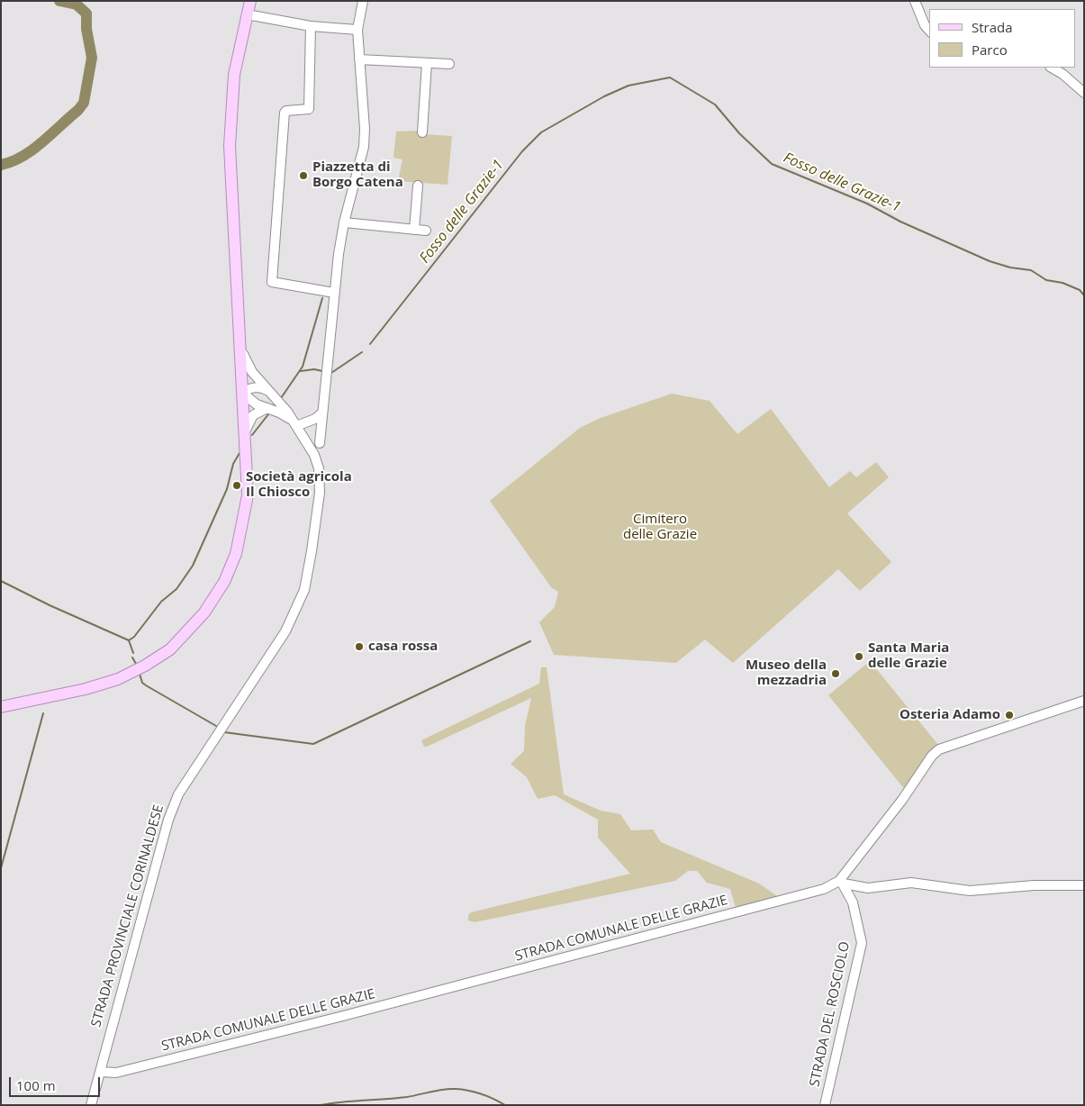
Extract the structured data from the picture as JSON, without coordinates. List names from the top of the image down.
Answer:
{
  "streets": {
    "main road": ["STRADA PROVINCIALE CORINALDESE"],
    "street": ["STRADA COMUNALE DELLE GRAZIE", "STRADA DEL ROSCIOLO"]
  },
  "crossings": [
    ["STRADA PROVINCIALE CORINALDESE", "STRADA COMUNALE DELLE GRAZIE"],
    ["STRADA COMUNALE DELLE GRAZIE", "STRADA DEL ROSCIOLO"]
  ],
  "water": ["Fosso delle Grazie-1"],
  "parks": ["Cimitero delle Grazie"],
  "places": [
    "Piazzetta di Borgo Catena",
    "Società agricola Il Chiosco",
    "casa rossa",
    "Santa Maria delle Grazie",
    "Museo della mezzadria",
    "Osteria Adamo"
  ],
  "legend": ["Strada", "Parco"],
  "scale_bar": "100 m"
}
